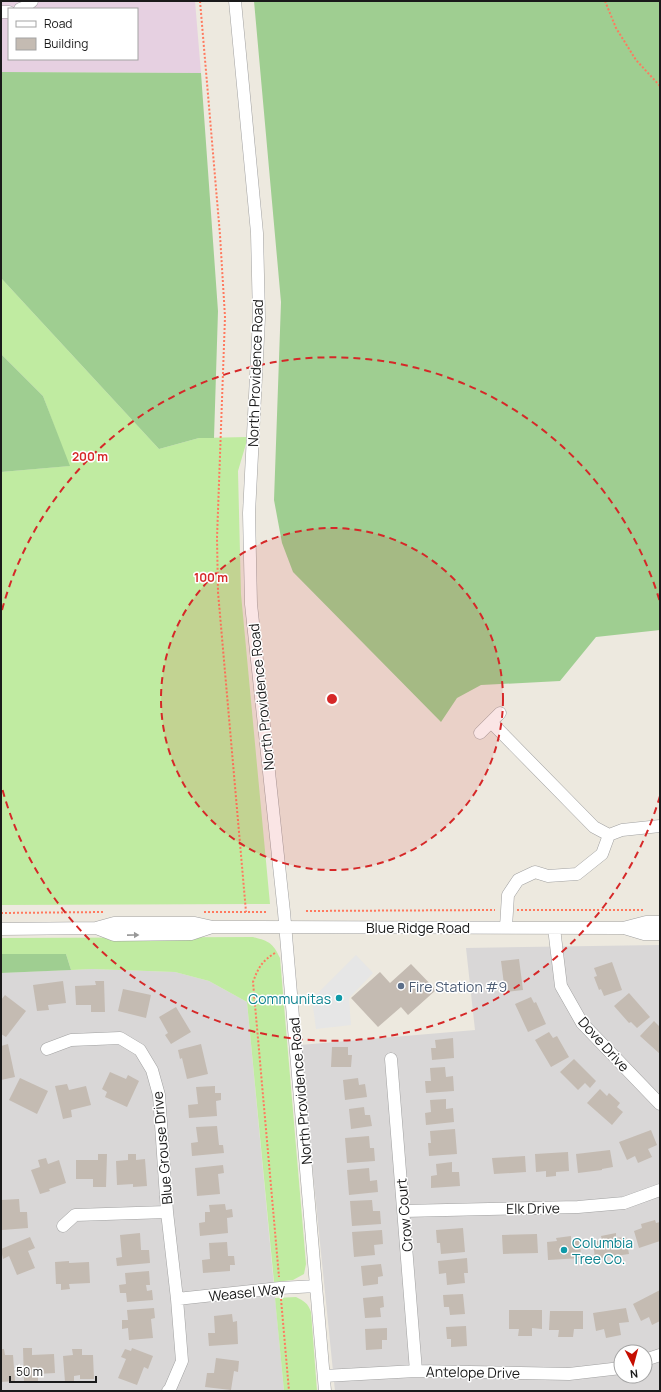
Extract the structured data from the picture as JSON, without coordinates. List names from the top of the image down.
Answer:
{
  "streets": {
    "street": [
      "North Providence Road",
      "Blue Ridge Road",
      "Dove Drive",
      "Blue Grouse Drive",
      "Elk Drive",
      "Crow Court",
      "Weasel Way",
      "Antelope Drive"
    ]
  },
  "crossings": [
    ["North Providence Road", "Blue Ridge Road"],
    ["North Providence Road", "Weasel Way"],
    ["North Providence Road", "Antelope Drive"],
    ["Blue Ridge Road", "Dove Drive"],
    ["Blue Grouse Drive", "Weasel Way"],
    ["Elk Drive", "Crow Court"],
    ["Crow Court", "Antelope Drive"]
  ],
  "places": ["Fire Station #9", "Communitas", "Columbia Tree Co."],
  "legend": ["Road", "Building"],
  "scale_bar": "50 m",
  "north": "bottom",
  "rings": ["200 m", "100 m"]
}
